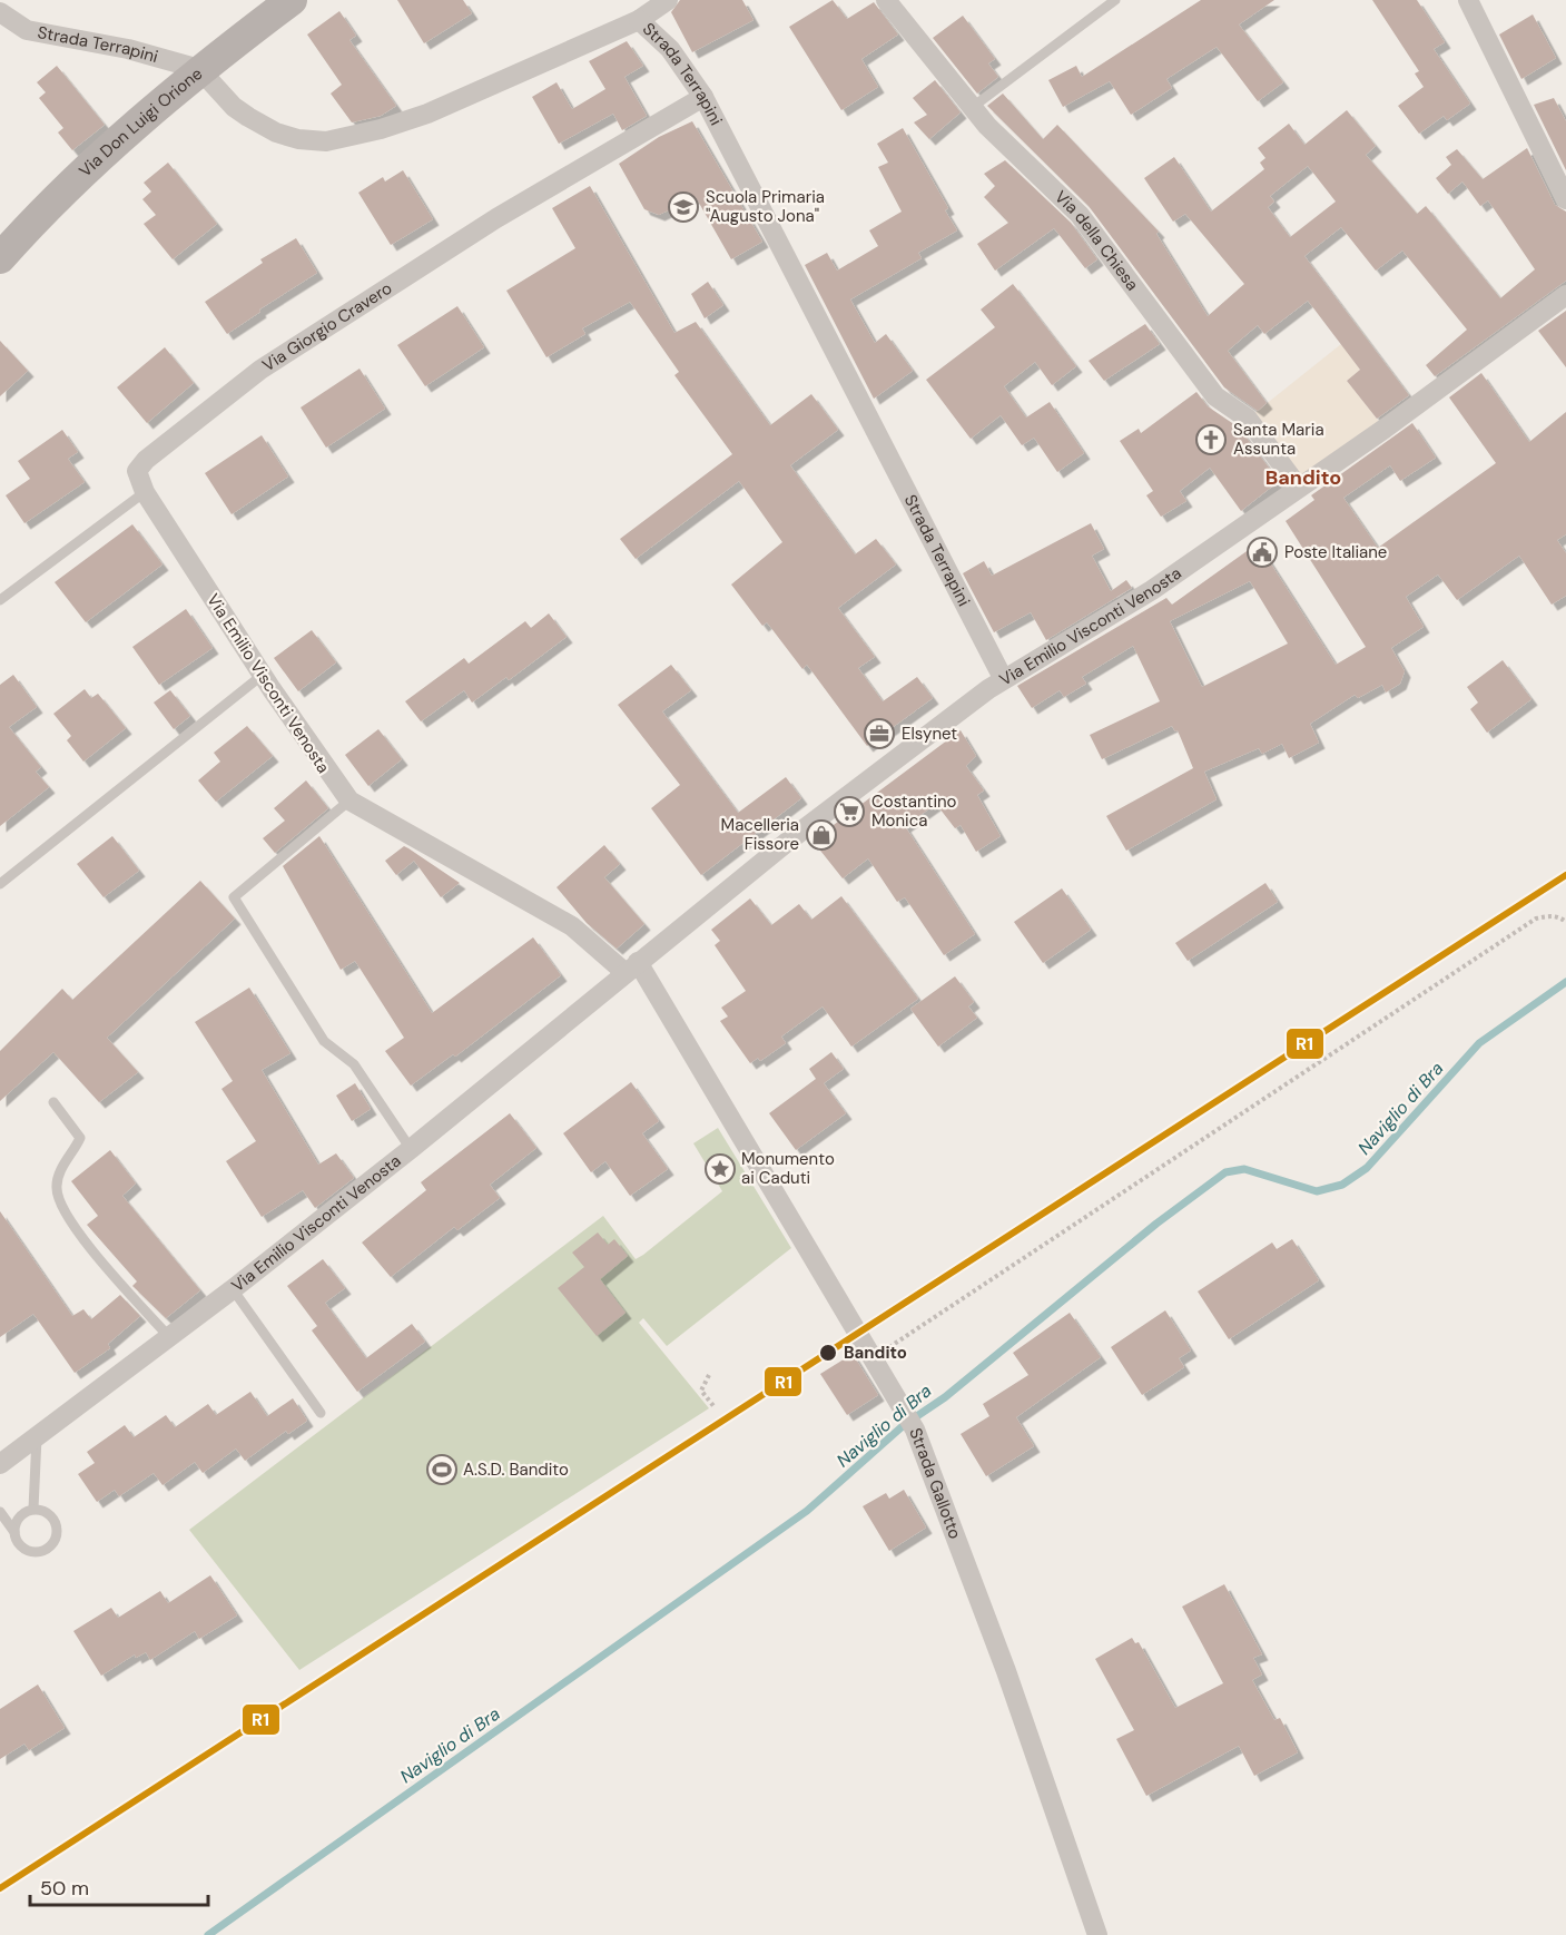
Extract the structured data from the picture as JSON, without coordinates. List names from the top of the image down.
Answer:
{
  "streets": {
    "main road": ["Via Don Luigi Orione"],
    "street": [
      "Strada Terrapini",
      "Via della Chiesa",
      "Via Giorgio Cravero",
      "Via Emilio Visconti Venosta",
      "Strada Gallotto"
    ]
  },
  "crossings": [
    ["Strada Terrapini", "Via Don Luigi Orione"],
    ["Strada Terrapini", "Via Giorgio Cravero"],
    ["Strada Terrapini", "Via Emilio Visconti Venosta"],
    ["Via della Chiesa", "Via Emilio Visconti Venosta"],
    ["Via Giorgio Cravero", "Via Emilio Visconti Venosta"],
    ["Via Emilio Visconti Venosta", "Strada Gallotto"]
  ],
  "districts": ["Bandito"],
  "water": ["Naviglio di Bra"],
  "places": {
    "school or university": ["Scuola Primaria \"Augusto Jona\""],
    "church": ["Santa Maria Assunta"],
    "public building": ["Poste Italiane"],
    "office": ["Elsynet"],
    "supermarket": ["Costantino Monica"],
    "shop": ["Macelleria Fissore"],
    "place": ["Monumento ai Caduti"],
    "other": ["Bandito"],
    "sports": ["A.S.D. Bandito"]
  },
  "lines": ["transit line R1"],
  "scale_bar": "50 m"
}
